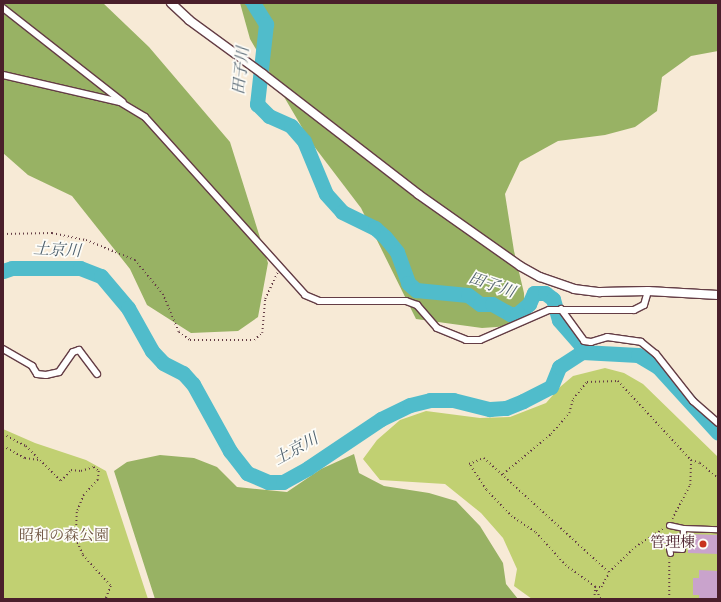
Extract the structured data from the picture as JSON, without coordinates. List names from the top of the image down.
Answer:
{
  "water": ["田子川", "土京川"],
  "parks": ["昭和の森公園"],
  "places": ["管理棟"]
}
